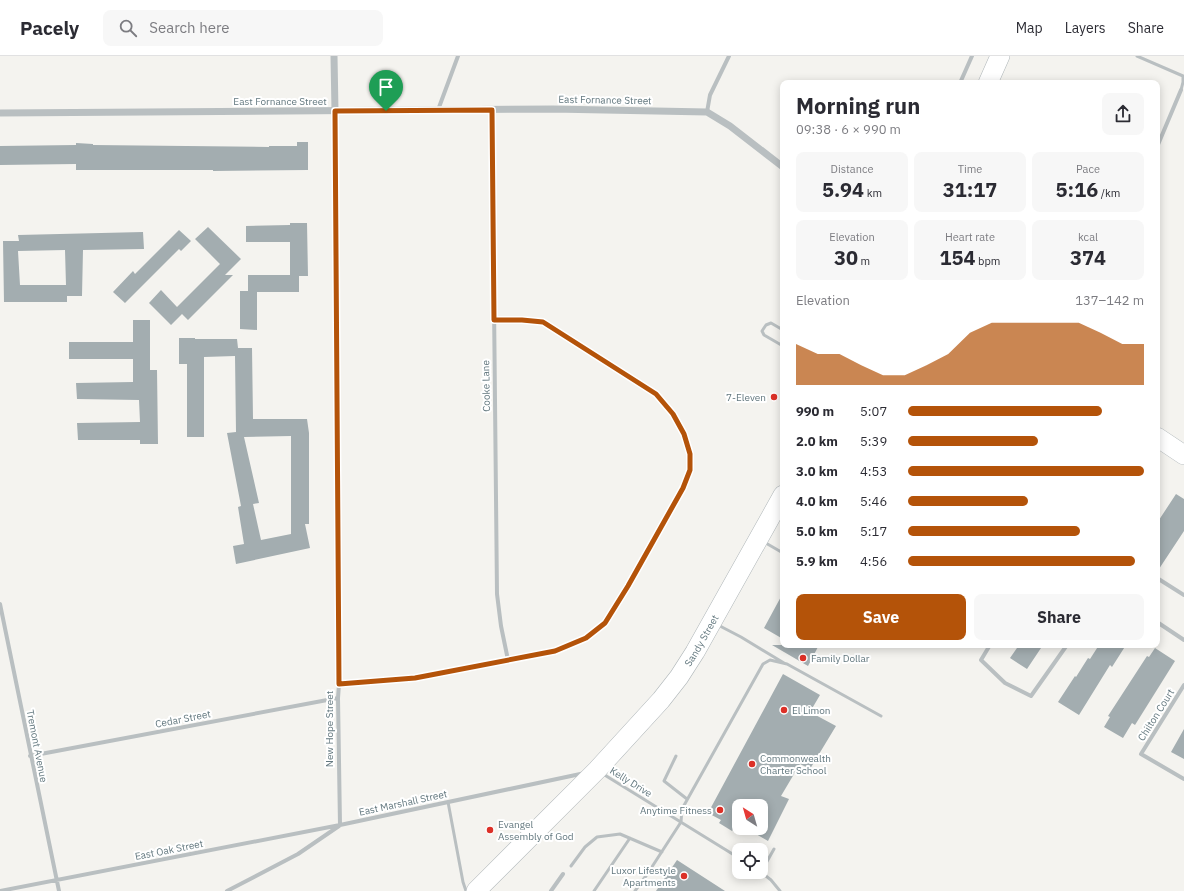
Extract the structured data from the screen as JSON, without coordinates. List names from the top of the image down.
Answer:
{
  "streets": {
    "main road": ["Sandy Street"],
    "street": [
      "East Fornance Street",
      "Cooke Lane",
      "Chilton Court",
      "Cedar Street",
      "New Hope Street",
      "Tremont Avenue",
      "East Marshall Street",
      "East Oak Street"
    ],
    "lane": ["Kelly Drive"]
  },
  "crossings": [
    ["East Fornance Street", "Cooke Lane"],
    ["East Fornance Street", "New Hope Street"],
    ["Sandy Street", "Kelly Drive"],
    ["Sandy Street", "East Marshall Street"],
    ["Cedar Street", "New Hope Street"],
    ["Cedar Street", "Tremont Avenue"],
    ["New Hope Street", "East Marshall Street"],
    ["New Hope Street", "East Oak Street"],
    ["Tremont Avenue", "East Oak Street"],
    ["Kelly Drive", "East Marshall Street"],
    ["East Marshall Street", "East Oak Street"]
  ],
  "places": [
    "7-Eleven",
    "Family Dollar",
    "El Limon",
    "Commonwealth Charter School",
    "Anytime Fitness",
    "Evangel Assembly of God",
    "Luxor Lifestyle Apartments"
  ],
  "north": "top left",
  "page": {
    "header": "Pacely",
    "search": "Search here",
    "nav": ["Map", "Layers", "Share"],
    "heading": ["Morning run", "09:38 · 6 × 990 m"],
    "stats": [
      ["Distance", "5.94 km"],
      ["Time", "31:17"],
      ["Pace", "5:16 /km"],
      ["Elevation", "30 m"],
      ["Heart rate", "154 bpm"],
      ["kcal", "374"]
    ],
    "chart": ["Elevation", "137–142 m"],
    "list": [
      {
        "name": "990 m",
        "note": "5:07"
      },
      {
        "name": "2.0 km",
        "note": "5:39"
      },
      {
        "name": "3.0 km",
        "note": "4:53"
      },
      {
        "name": "4.0 km",
        "note": "5:46"
      },
      {
        "name": "5.0 km",
        "note": "5:17"
      },
      {
        "name": "5.9 km",
        "note": "4:56"
      }
    ],
    "buttons": ["Save", "Share"]
  }
}
